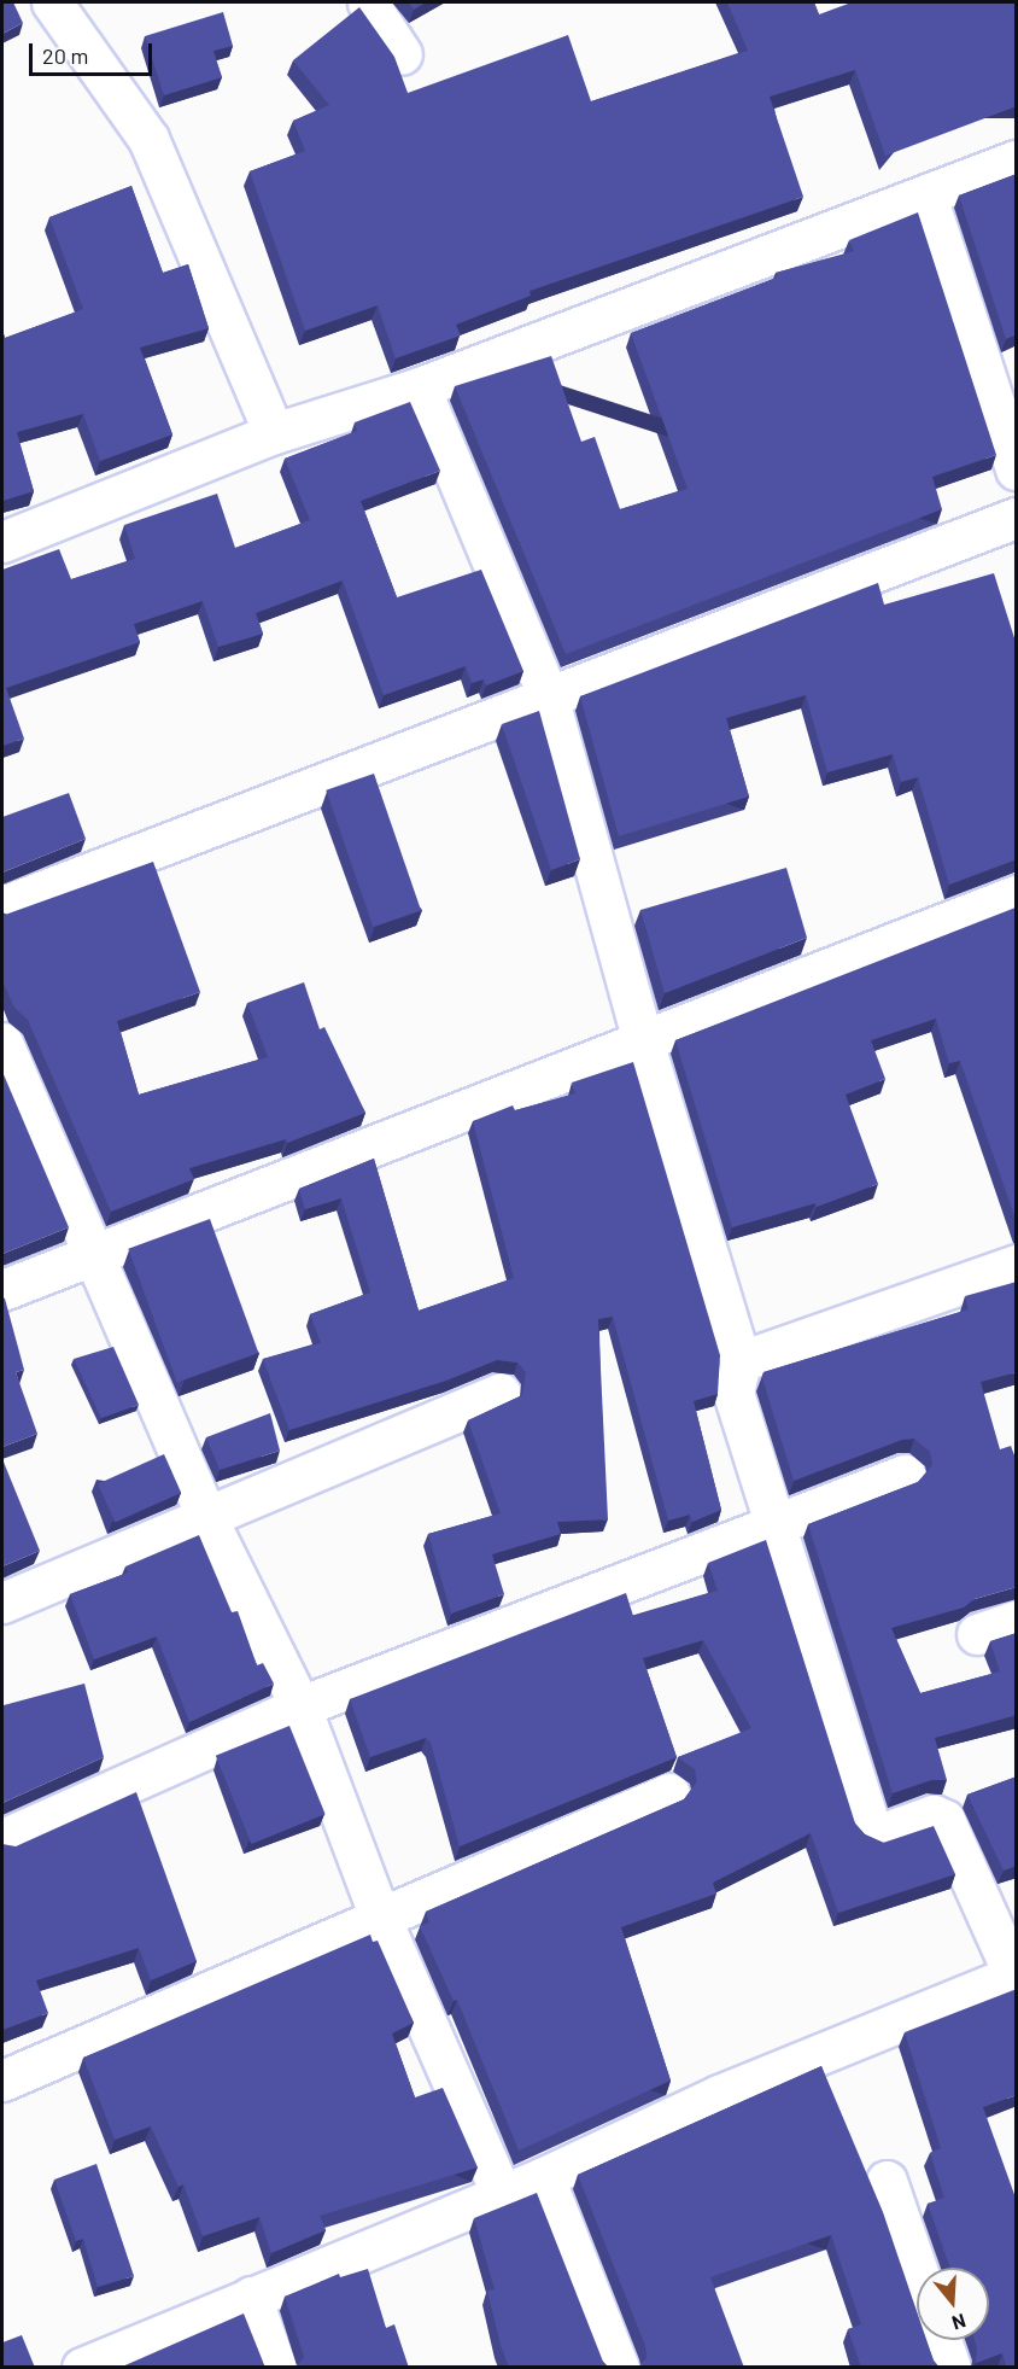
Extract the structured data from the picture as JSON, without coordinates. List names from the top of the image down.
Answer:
{
  "scale_bar": "20 m",
  "north": "bottom"
}
